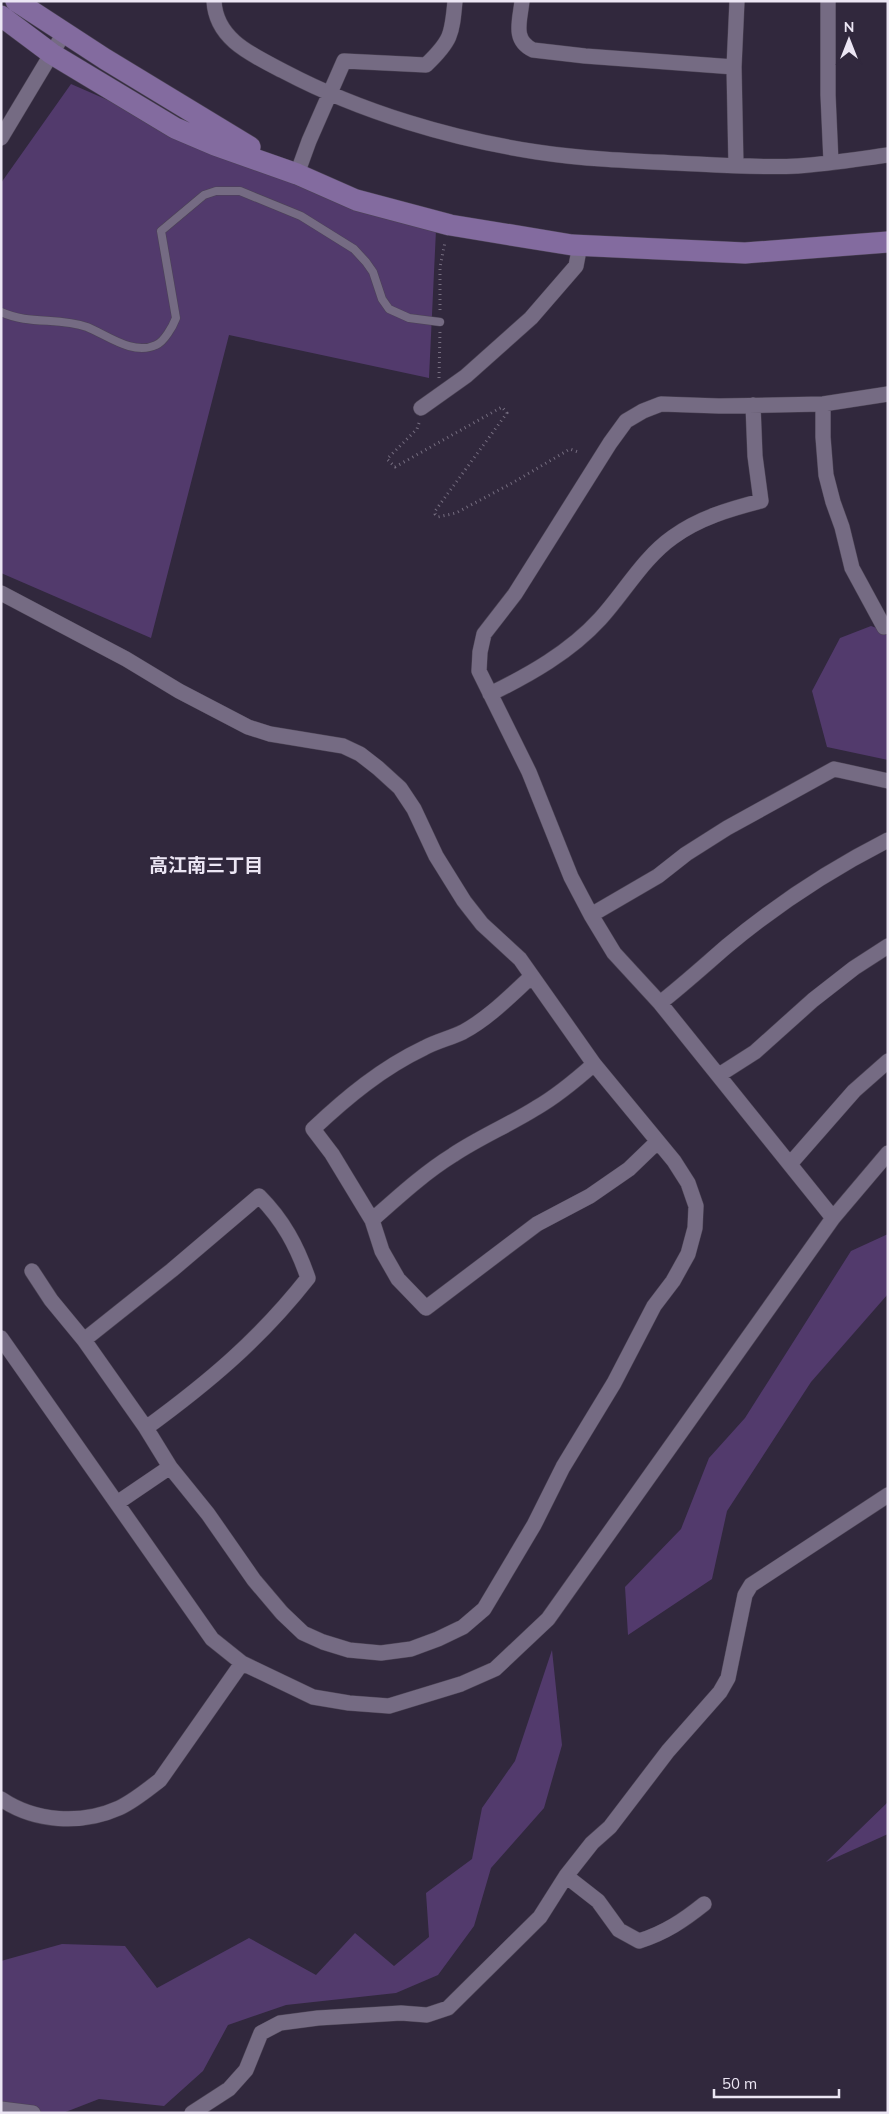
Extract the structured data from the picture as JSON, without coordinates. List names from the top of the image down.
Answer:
{
  "districts": ["高江南三丁目"],
  "scale_bar": "50 m",
  "north": "top"
}
